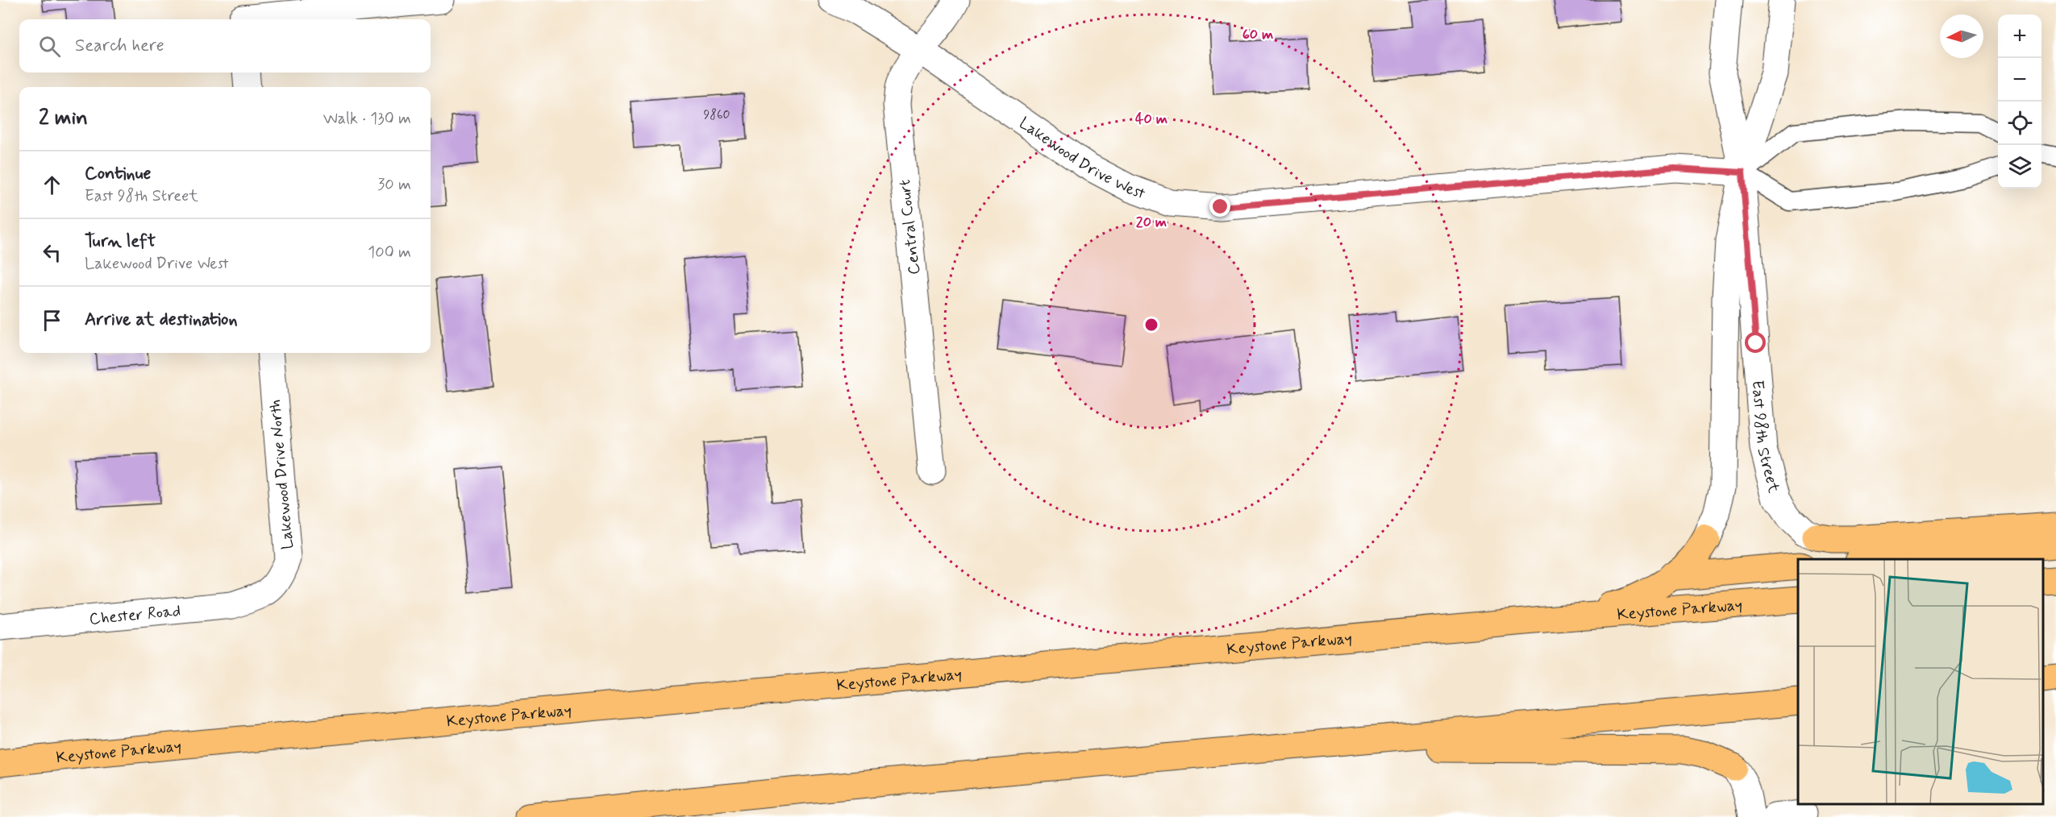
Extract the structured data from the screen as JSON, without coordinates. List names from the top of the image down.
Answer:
{
  "streets": {
    "highway": ["Keystone Parkway"],
    "street": [
      "Lakewood Drive West",
      "Central Court",
      "East 98th Street",
      "Lakewood Drive North",
      "Chester Road"
    ]
  },
  "crossings": [
    ["Lakewood Drive West", "Central Court"],
    ["Lakewood Drive West", "East 98th Street"],
    ["Lakewood Drive North", "Chester Road"]
  ],
  "house_numbers": ["9860"],
  "north": "left",
  "page": {
    "map_buttons": ["+", "−"],
    "search": "Search here",
    "heading": ["2 min", "Walk · 130 m"],
    "list": [
      ["Continue", "East 98th Street", "30 m"],
      ["Turn left", "Lakewood Drive West", "100 m"],
      "Arrive at destination"
    ]
  },
  "rings": ["60 m", "40 m", "20 m"]
}
